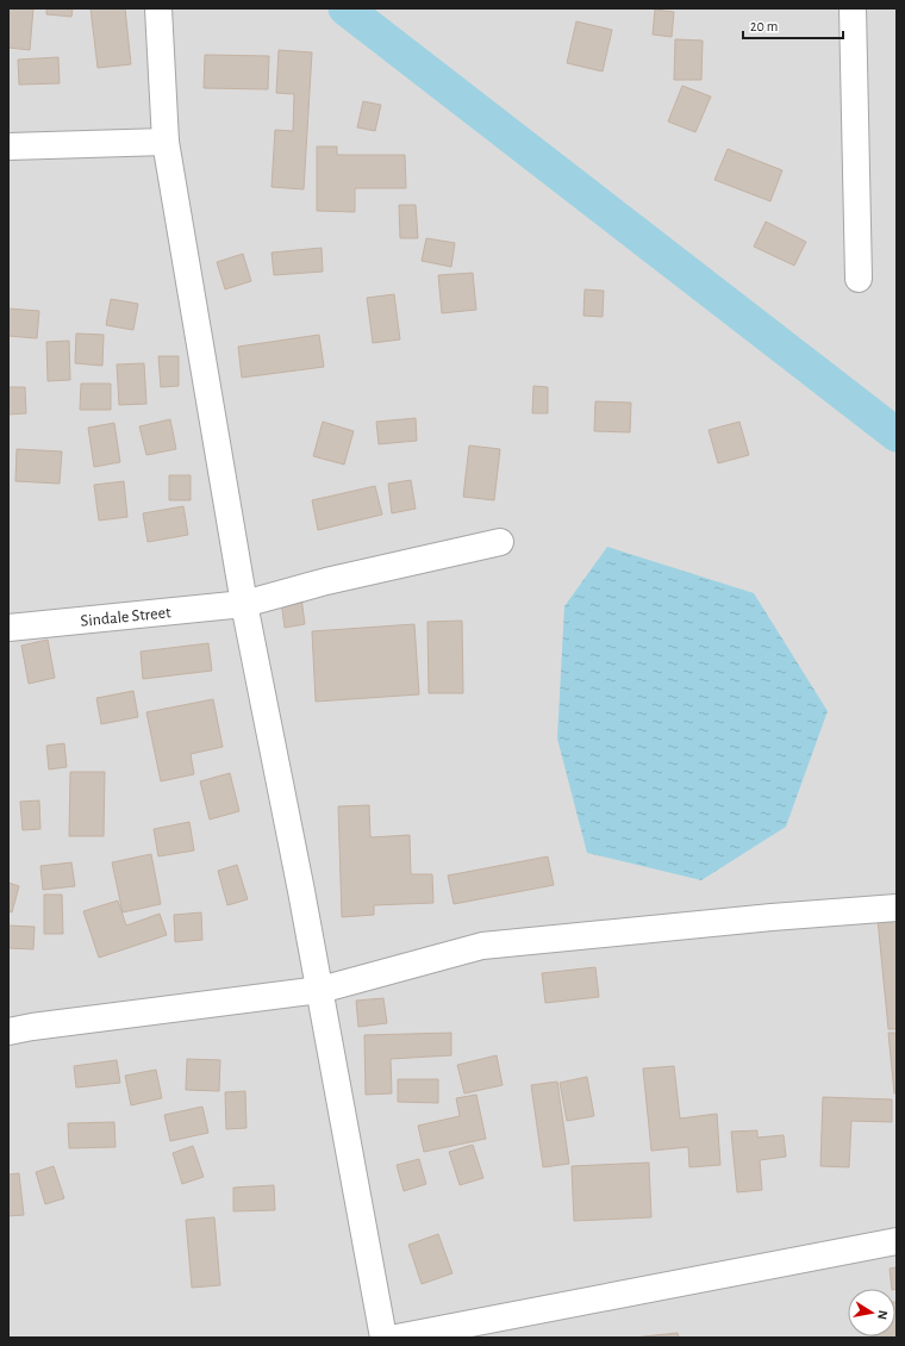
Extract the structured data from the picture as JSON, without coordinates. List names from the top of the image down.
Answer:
{
  "streets": {
    "street": ["Sindale Street"]
  },
  "scale_bar": "20 m",
  "north": "right"
}
